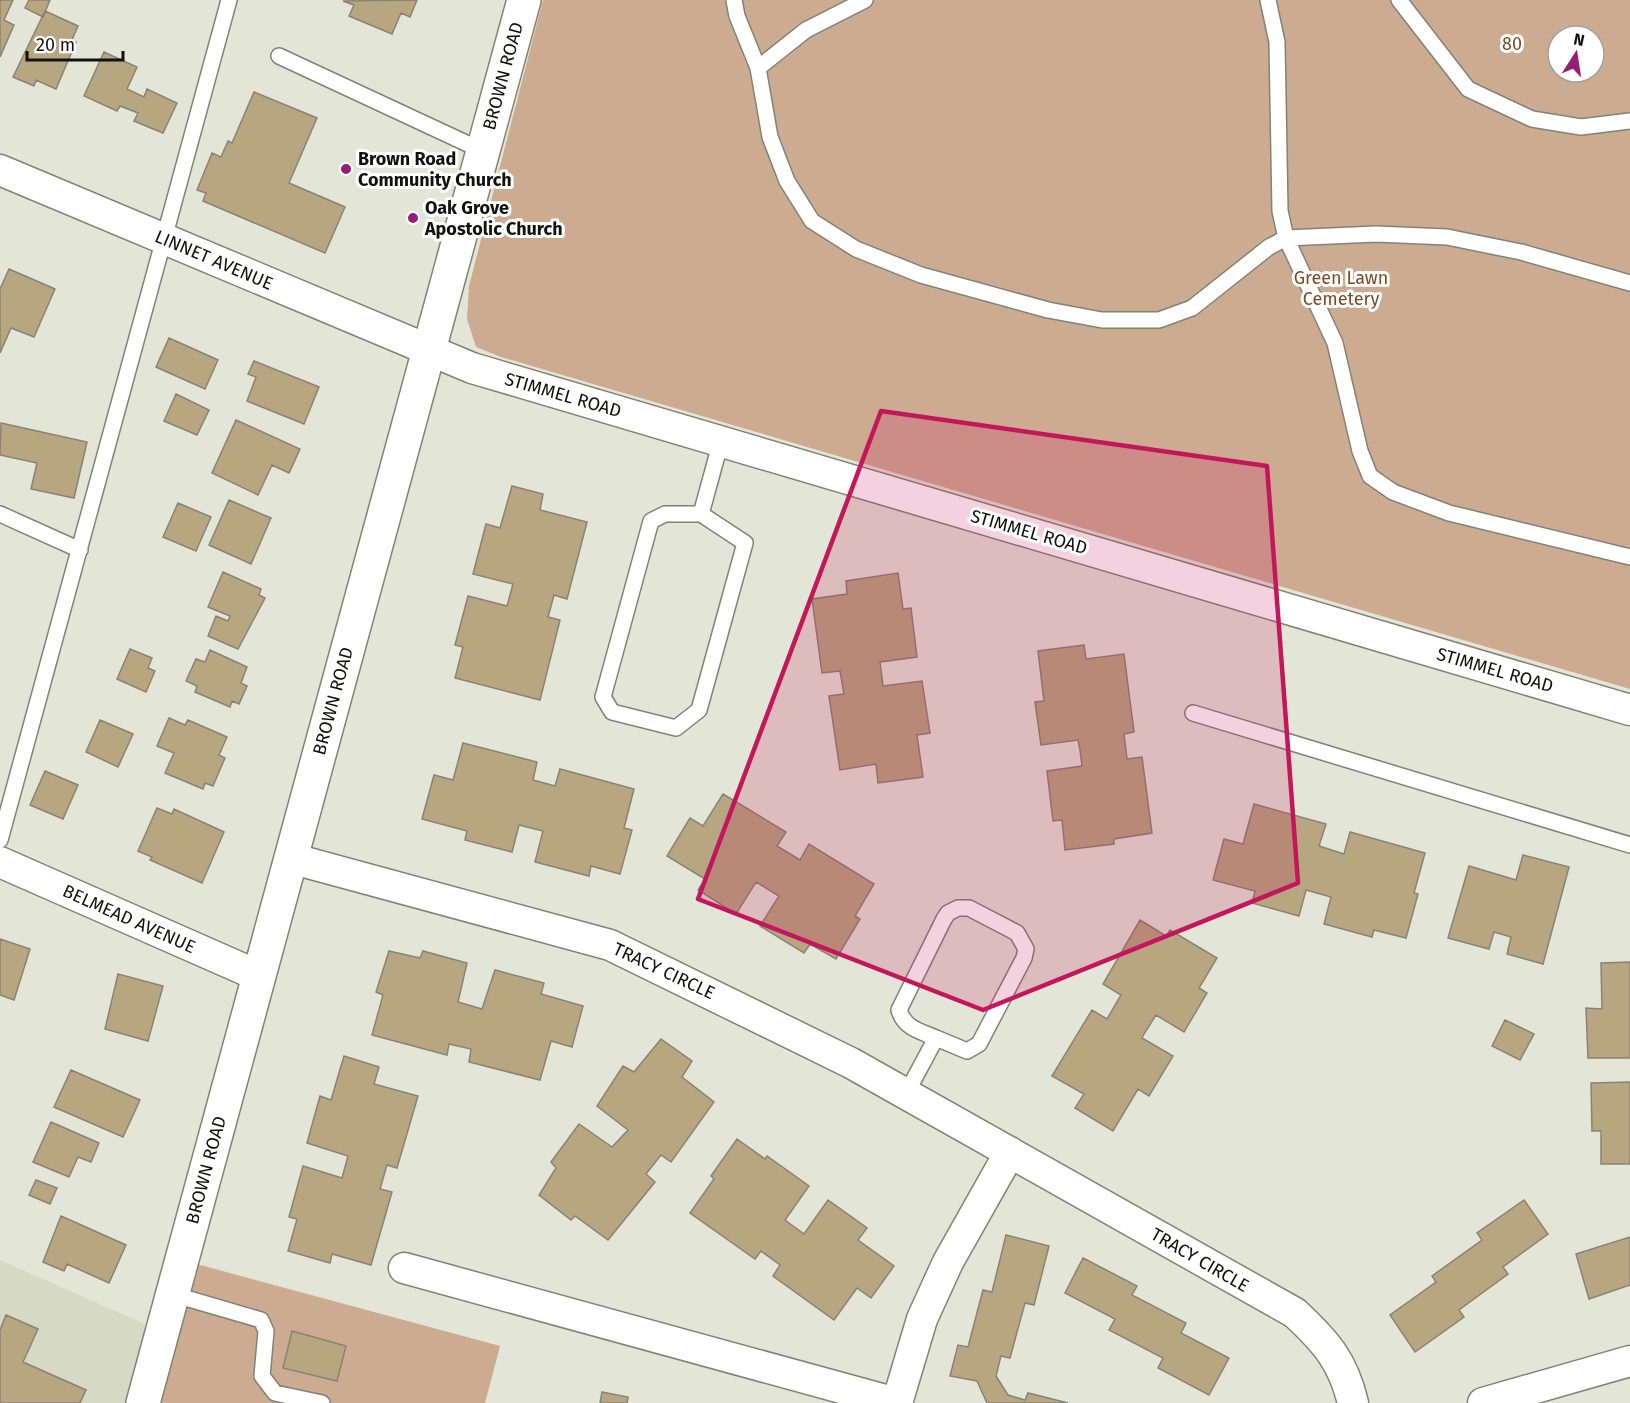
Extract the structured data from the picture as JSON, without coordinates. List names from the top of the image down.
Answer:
{
  "streets": {
    "main road": ["BROWN ROAD"],
    "street": [
      "LINNET AVENUE",
      "STIMMEL ROAD",
      "BELMEAD AVENUE",
      "TRACY CIRCLE"
    ]
  },
  "crossings": [
    ["BROWN ROAD", "LINNET AVENUE"],
    ["BROWN ROAD", "STIMMEL ROAD"],
    ["BROWN ROAD", "BELMEAD AVENUE"],
    ["BROWN ROAD", "TRACY CIRCLE"],
    ["LINNET AVENUE", "STIMMEL ROAD"]
  ],
  "parks": ["80", "Green Lawn Cemetery"],
  "places": ["Brown Road Community Church", "Oak Grove Apostolic Church"],
  "scale_bar": "20 m",
  "north": "top"
}
